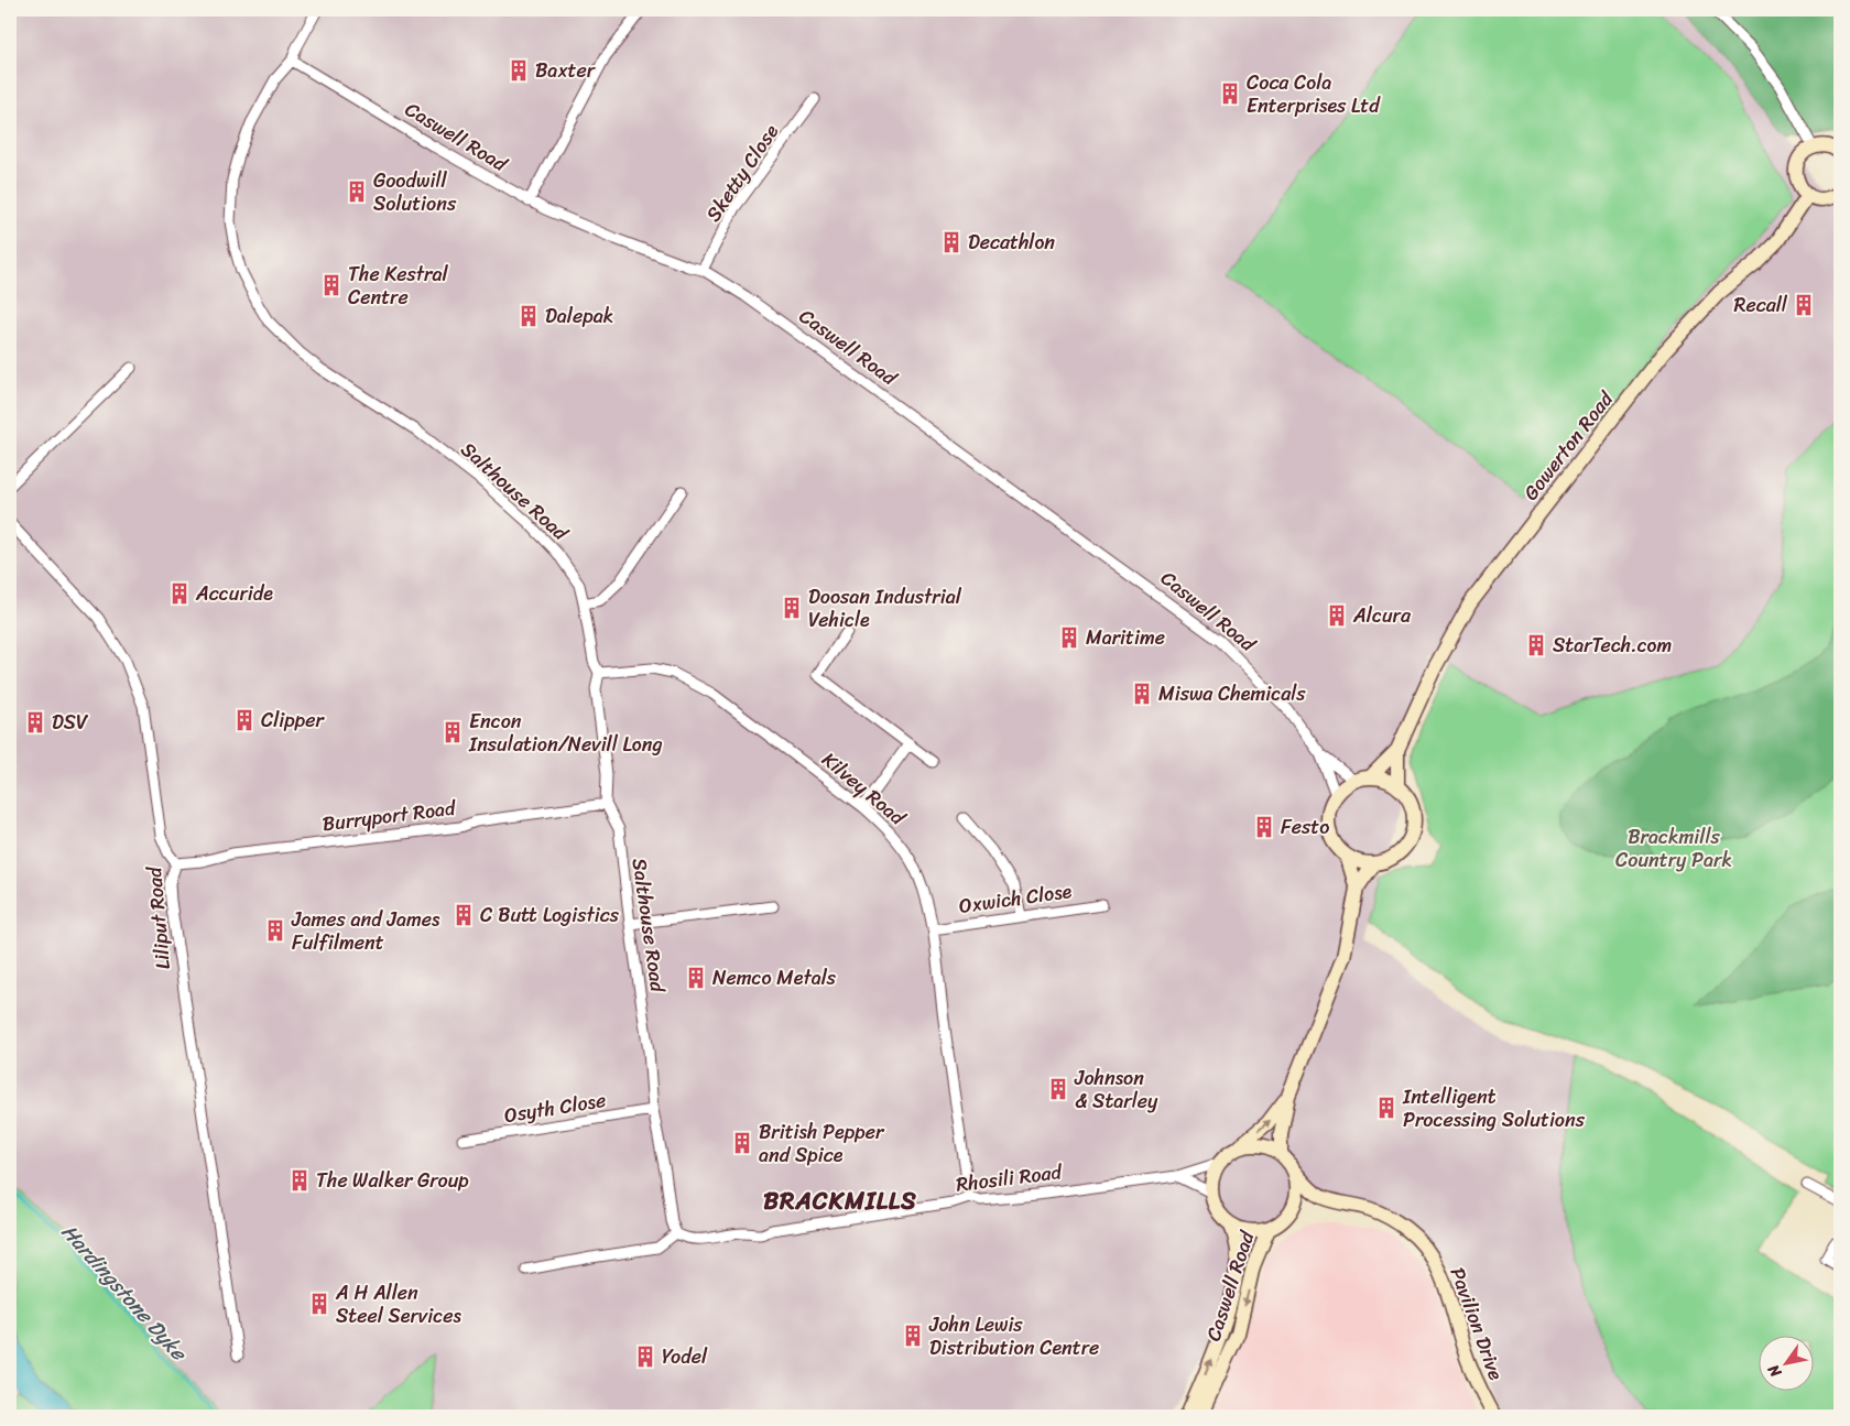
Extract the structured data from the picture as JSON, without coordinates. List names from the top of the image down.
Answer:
{
  "streets": {
    "street": [
      "Caswell Road",
      "Sketty Close",
      "Gowerton Road",
      "Salthouse Road",
      "Kilvey Road",
      "Burryport Road",
      "Oxwich Close",
      "Liliput Road",
      "Osyth Close",
      "Rhosili Road",
      "Pavilion Drive"
    ]
  },
  "crossings": [
    ["Caswell Road", "Sketty Close"],
    ["Caswell Road", "Gowerton Road"],
    ["Caswell Road", "Salthouse Road"],
    ["Caswell Road", "Rhosili Road"],
    ["Caswell Road", "Pavilion Drive"],
    ["Salthouse Road", "Kilvey Road"],
    ["Salthouse Road", "Burryport Road"],
    ["Salthouse Road", "Osyth Close"],
    ["Salthouse Road", "Rhosili Road"],
    ["Kilvey Road", "Oxwich Close"],
    ["Kilvey Road", "Rhosili Road"],
    ["Burryport Road", "Liliput Road"],
    ["Rhosili Road", "Pavilion Drive"]
  ],
  "districts": ["BRACKMILLS"],
  "water": ["Hardingstone Dyke"],
  "parks": ["Brackmills Country Park"],
  "places": {
    "building": [
      "Baxter",
      "Coca Cola Enterprises Ltd",
      "Goodwill Solutions",
      "Decathlon",
      "The Kestral Centre",
      "Recall",
      "Dalepak",
      "Accuride",
      "Doosan Industrial Vehicle",
      "Alcura",
      "Maritime",
      "StarTech.com",
      "Miswa Chemicals",
      "Clipper",
      "DSV",
      "Encon Insulation/Nevill Long",
      "Festo",
      "C Butt Logistics",
      "James and James Fulfilment",
      "Nemco Metals",
      "Johnson & Starley",
      "Intelligent Processing Solutions",
      "British Pepper and Spice",
      "The Walker Group",
      "A H Allen Steel Services",
      "John Lewis Distribution Centre",
      "Yodel"
    ]
  },
  "north": "bottom left"
}
